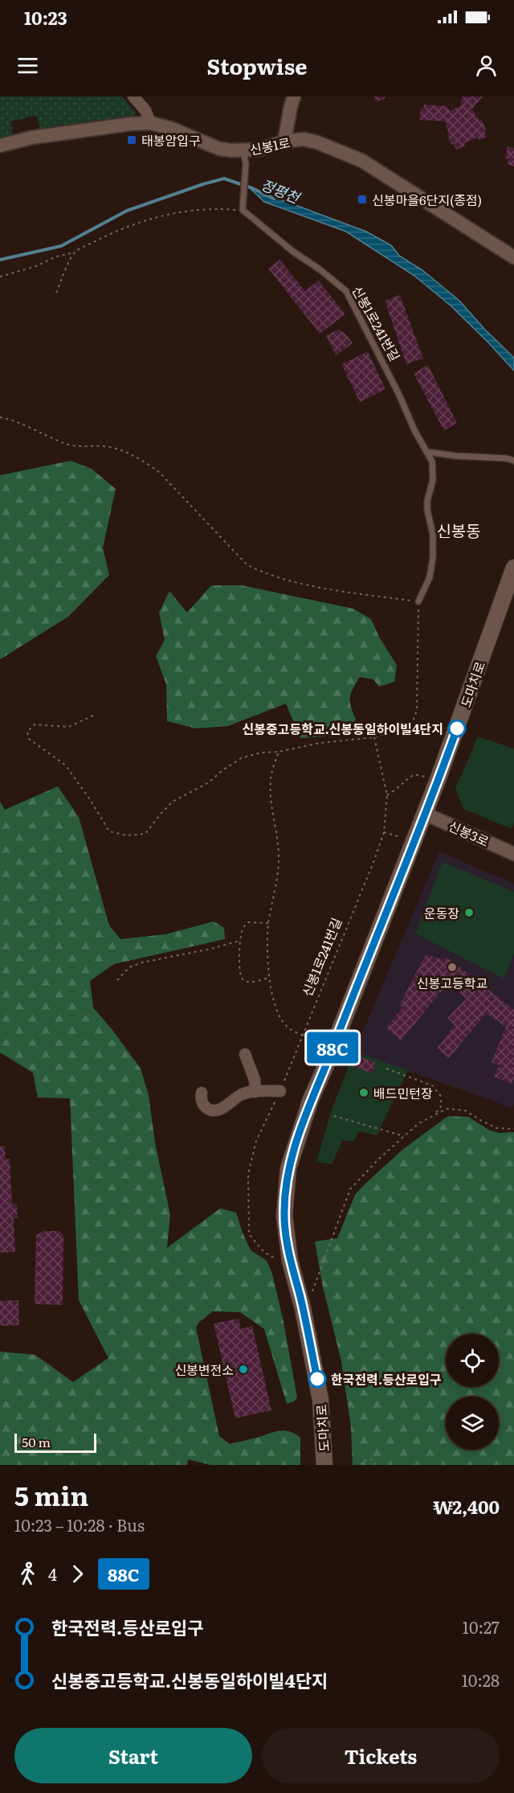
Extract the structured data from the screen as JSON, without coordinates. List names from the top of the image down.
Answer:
{
  "streets": {
    "main road": ["도마치로"],
    "street": ["신봉1로", "신봉3로"],
    "lane": ["신봉1로241번길"]
  },
  "crossings": [
    ["신봉1로241번길", "도마치로"],
    ["도마치로", "신봉3로"]
  ],
  "districts": ["신봉동"],
  "water": ["정평천"],
  "places": {
    "transit": ["태봉암입구", "신봉마을6단지(종점)"],
    "other": [
      "신봉중고등학교.신봉동일하이빌4단지",
      "운동장",
      "신봉고등학교",
      "배드민턴장",
      "신봉변전소",
      "한국전력.등산로입구"
    ]
  },
  "lines": ["bus line 88C"],
  "scale_bar": "50 m",
  "page": {
    "status": "10:23",
    "header": "Stopwise",
    "on_map": "88C",
    "scale": "50 m",
    "heading": ["5 min", "10:23 – 10:28 · Bus", "₩2,400"],
    "legs": ["4", "88C"],
    "list": [
      {
        "name": "한국전력.등산로입구",
        "value": "10:27"
      },
      {
        "name": "신봉중고등학교.신봉동일하이빌4단지",
        "value": "10:28"
      }
    ],
    "buttons": ["Start", "Tickets"]
  }
}
